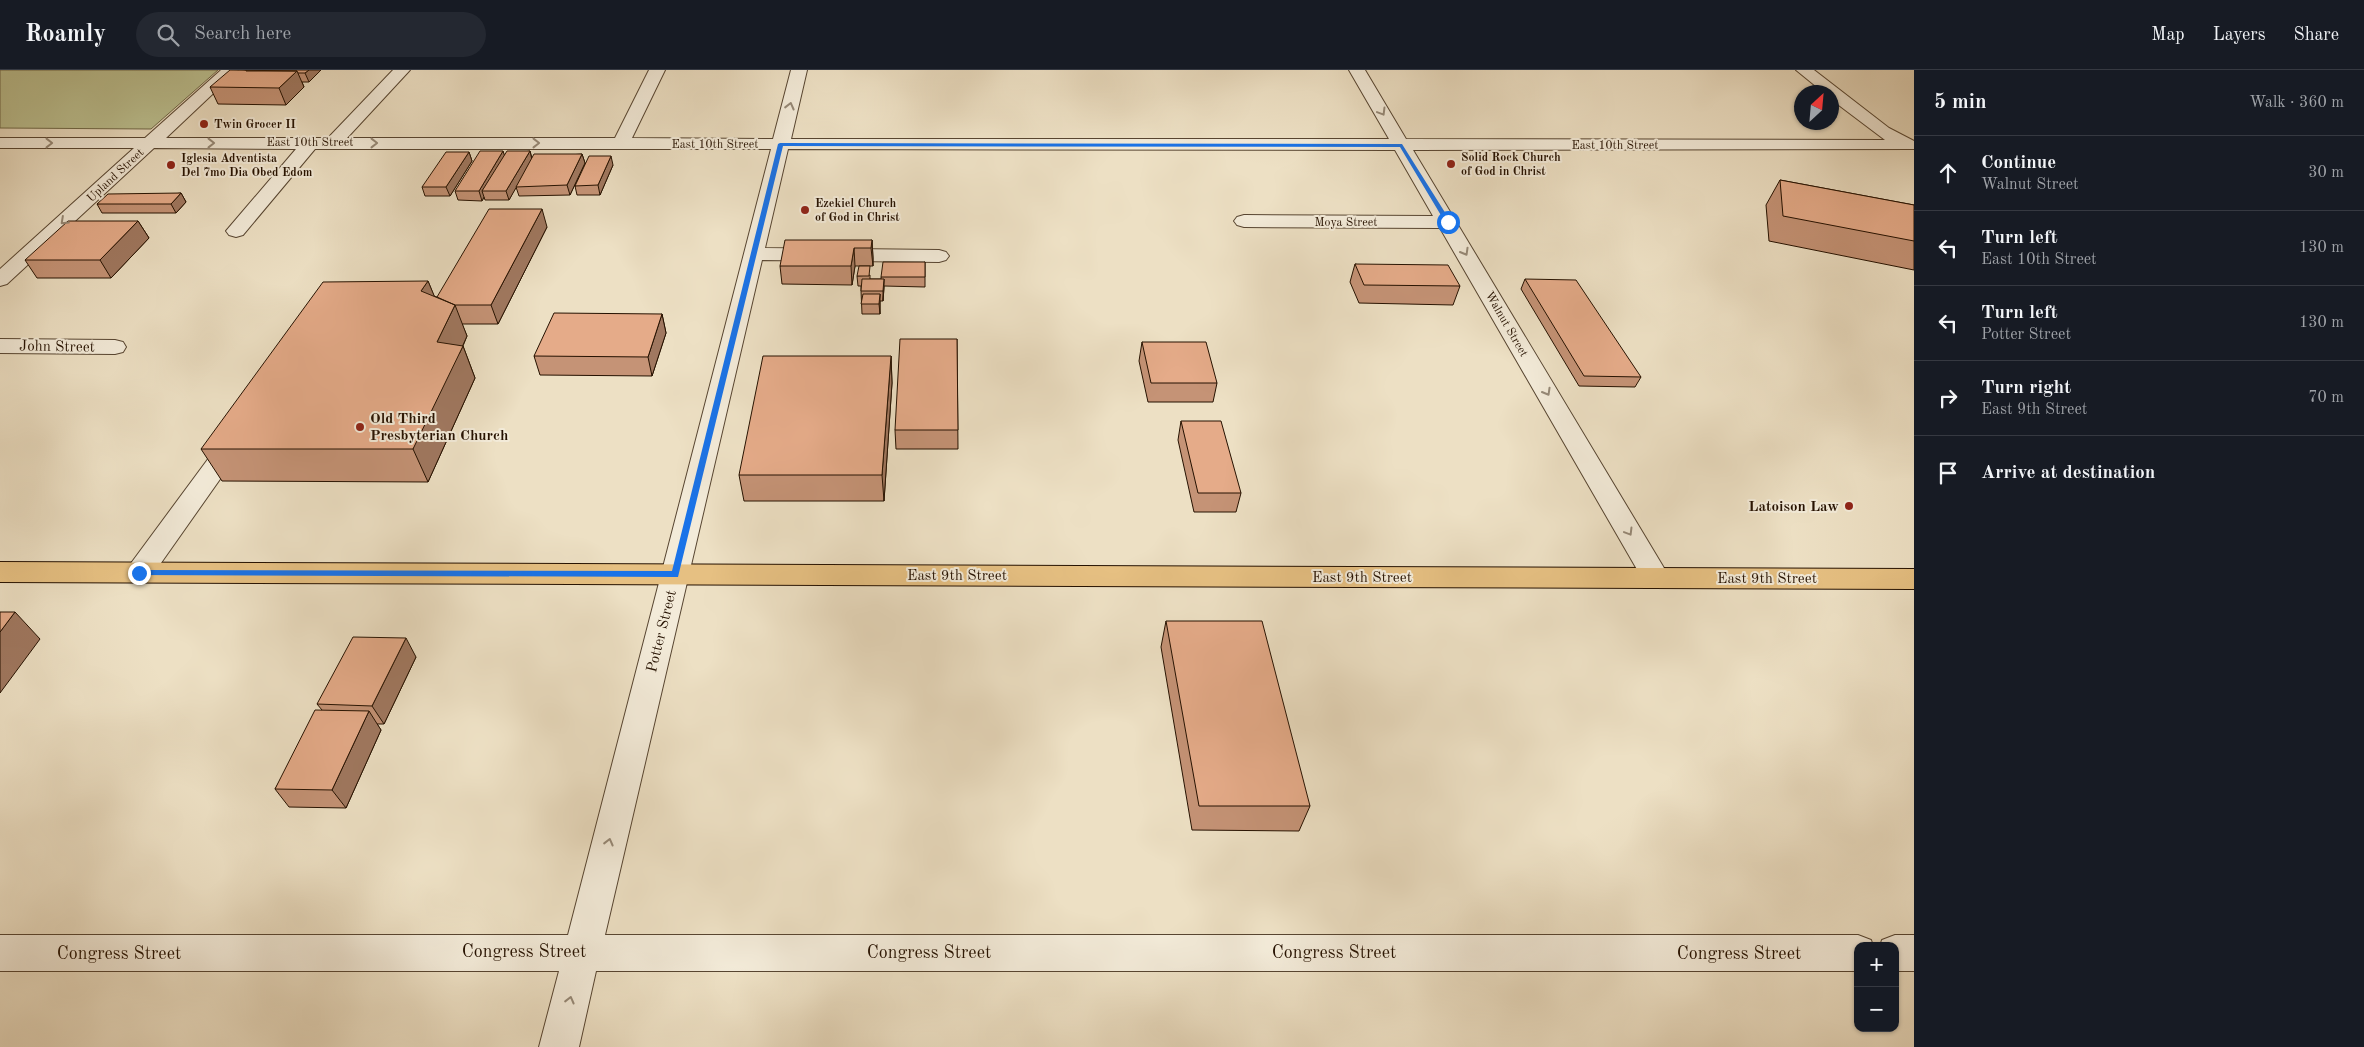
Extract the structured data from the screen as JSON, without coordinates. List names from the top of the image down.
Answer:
{
  "streets": {
    "main road": ["East 9th Street"],
    "street": [
      "East 10th Street",
      "Upland Street",
      "Moya Street",
      "Walnut Street",
      "John Street",
      "Potter Street",
      "Congress Street"
    ]
  },
  "crossings": [
    ["East 10th Street", "Upland Street"],
    ["East 10th Street", "Walnut Street"],
    ["East 10th Street", "Potter Street"],
    ["Moya Street", "Walnut Street"],
    ["Walnut Street", "East 9th Street"],
    ["East 9th Street", "Potter Street"],
    ["Potter Street", "Congress Street"]
  ],
  "one_way": ["Upland Street", "Walnut Street", "Potter Street"],
  "places": [
    "Twin Grocer II",
    "Solid Rock Church of God in Christ",
    "Iglesia Adventista Del 7mo Dia Obed Edom",
    "Ezekiel Church of God in Christ",
    "Old Third Presbyterian Church",
    "Latoison Law"
  ],
  "north": "top right",
  "page": {
    "header": "Roamly",
    "search": "Search here",
    "nav": ["Map", "Layers", "Share"],
    "heading": ["5 min", "Walk · 360 m"],
    "list": [
      ["Continue", "Walnut Street", "30 m"],
      ["Turn left", "East 10th Street", "130 m"],
      ["Turn left", "Potter Street", "130 m"],
      ["Turn right", "East 9th Street", "70 m"],
      "Arrive at destination"
    ],
    "map_buttons": ["+", "−"]
  }
}
